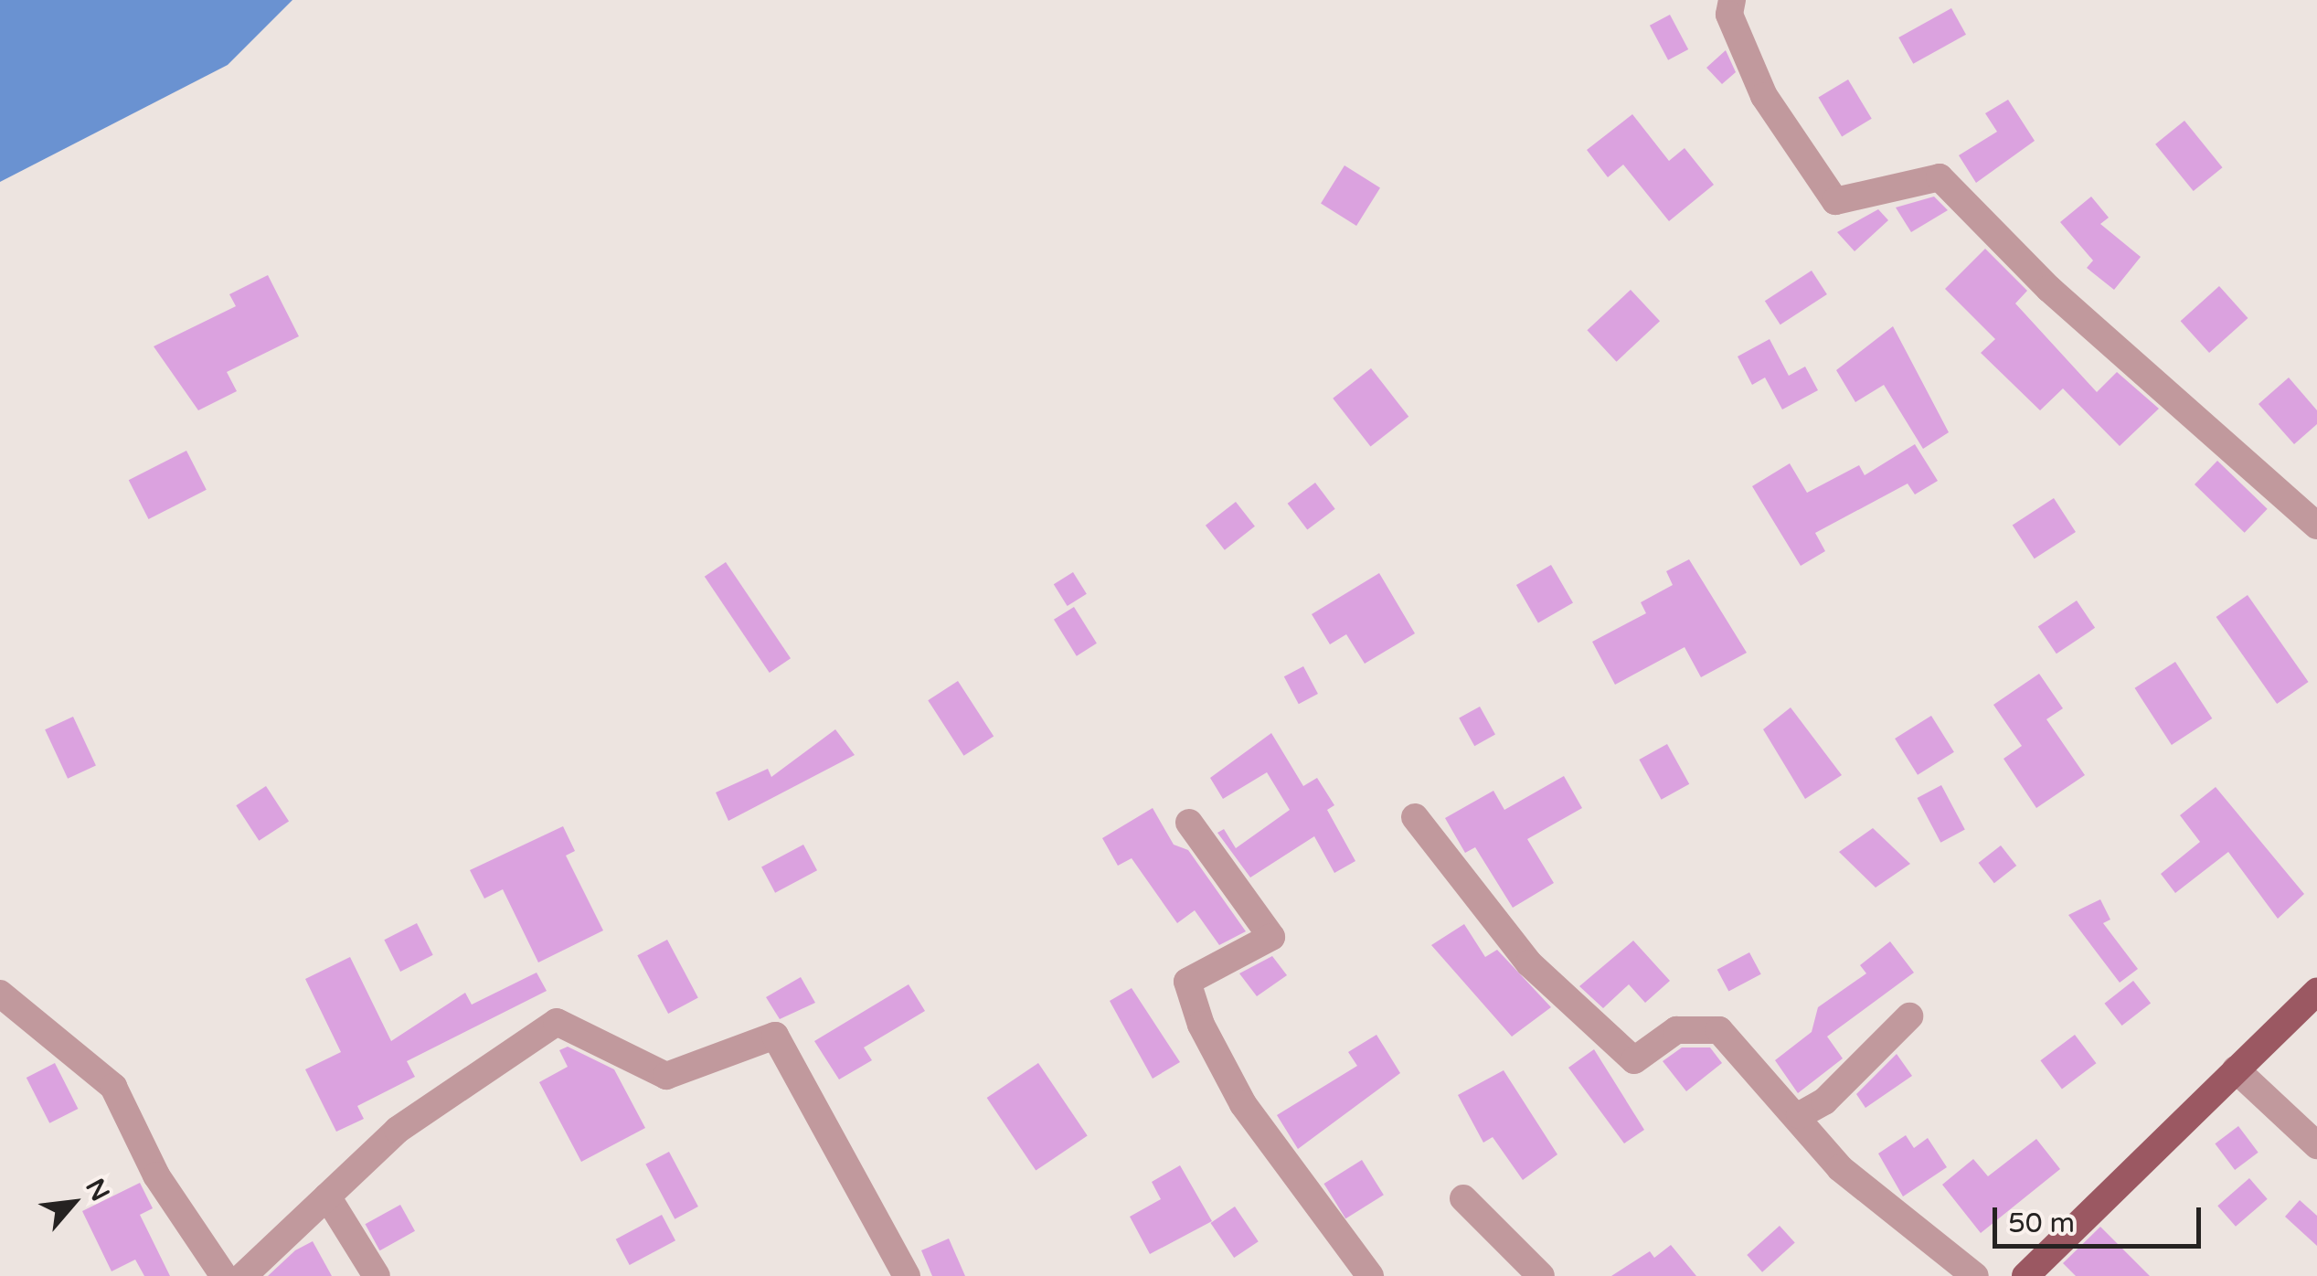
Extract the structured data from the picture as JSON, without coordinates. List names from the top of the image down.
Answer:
{
  "scale_bar": "50 m",
  "north": "top right"
}
